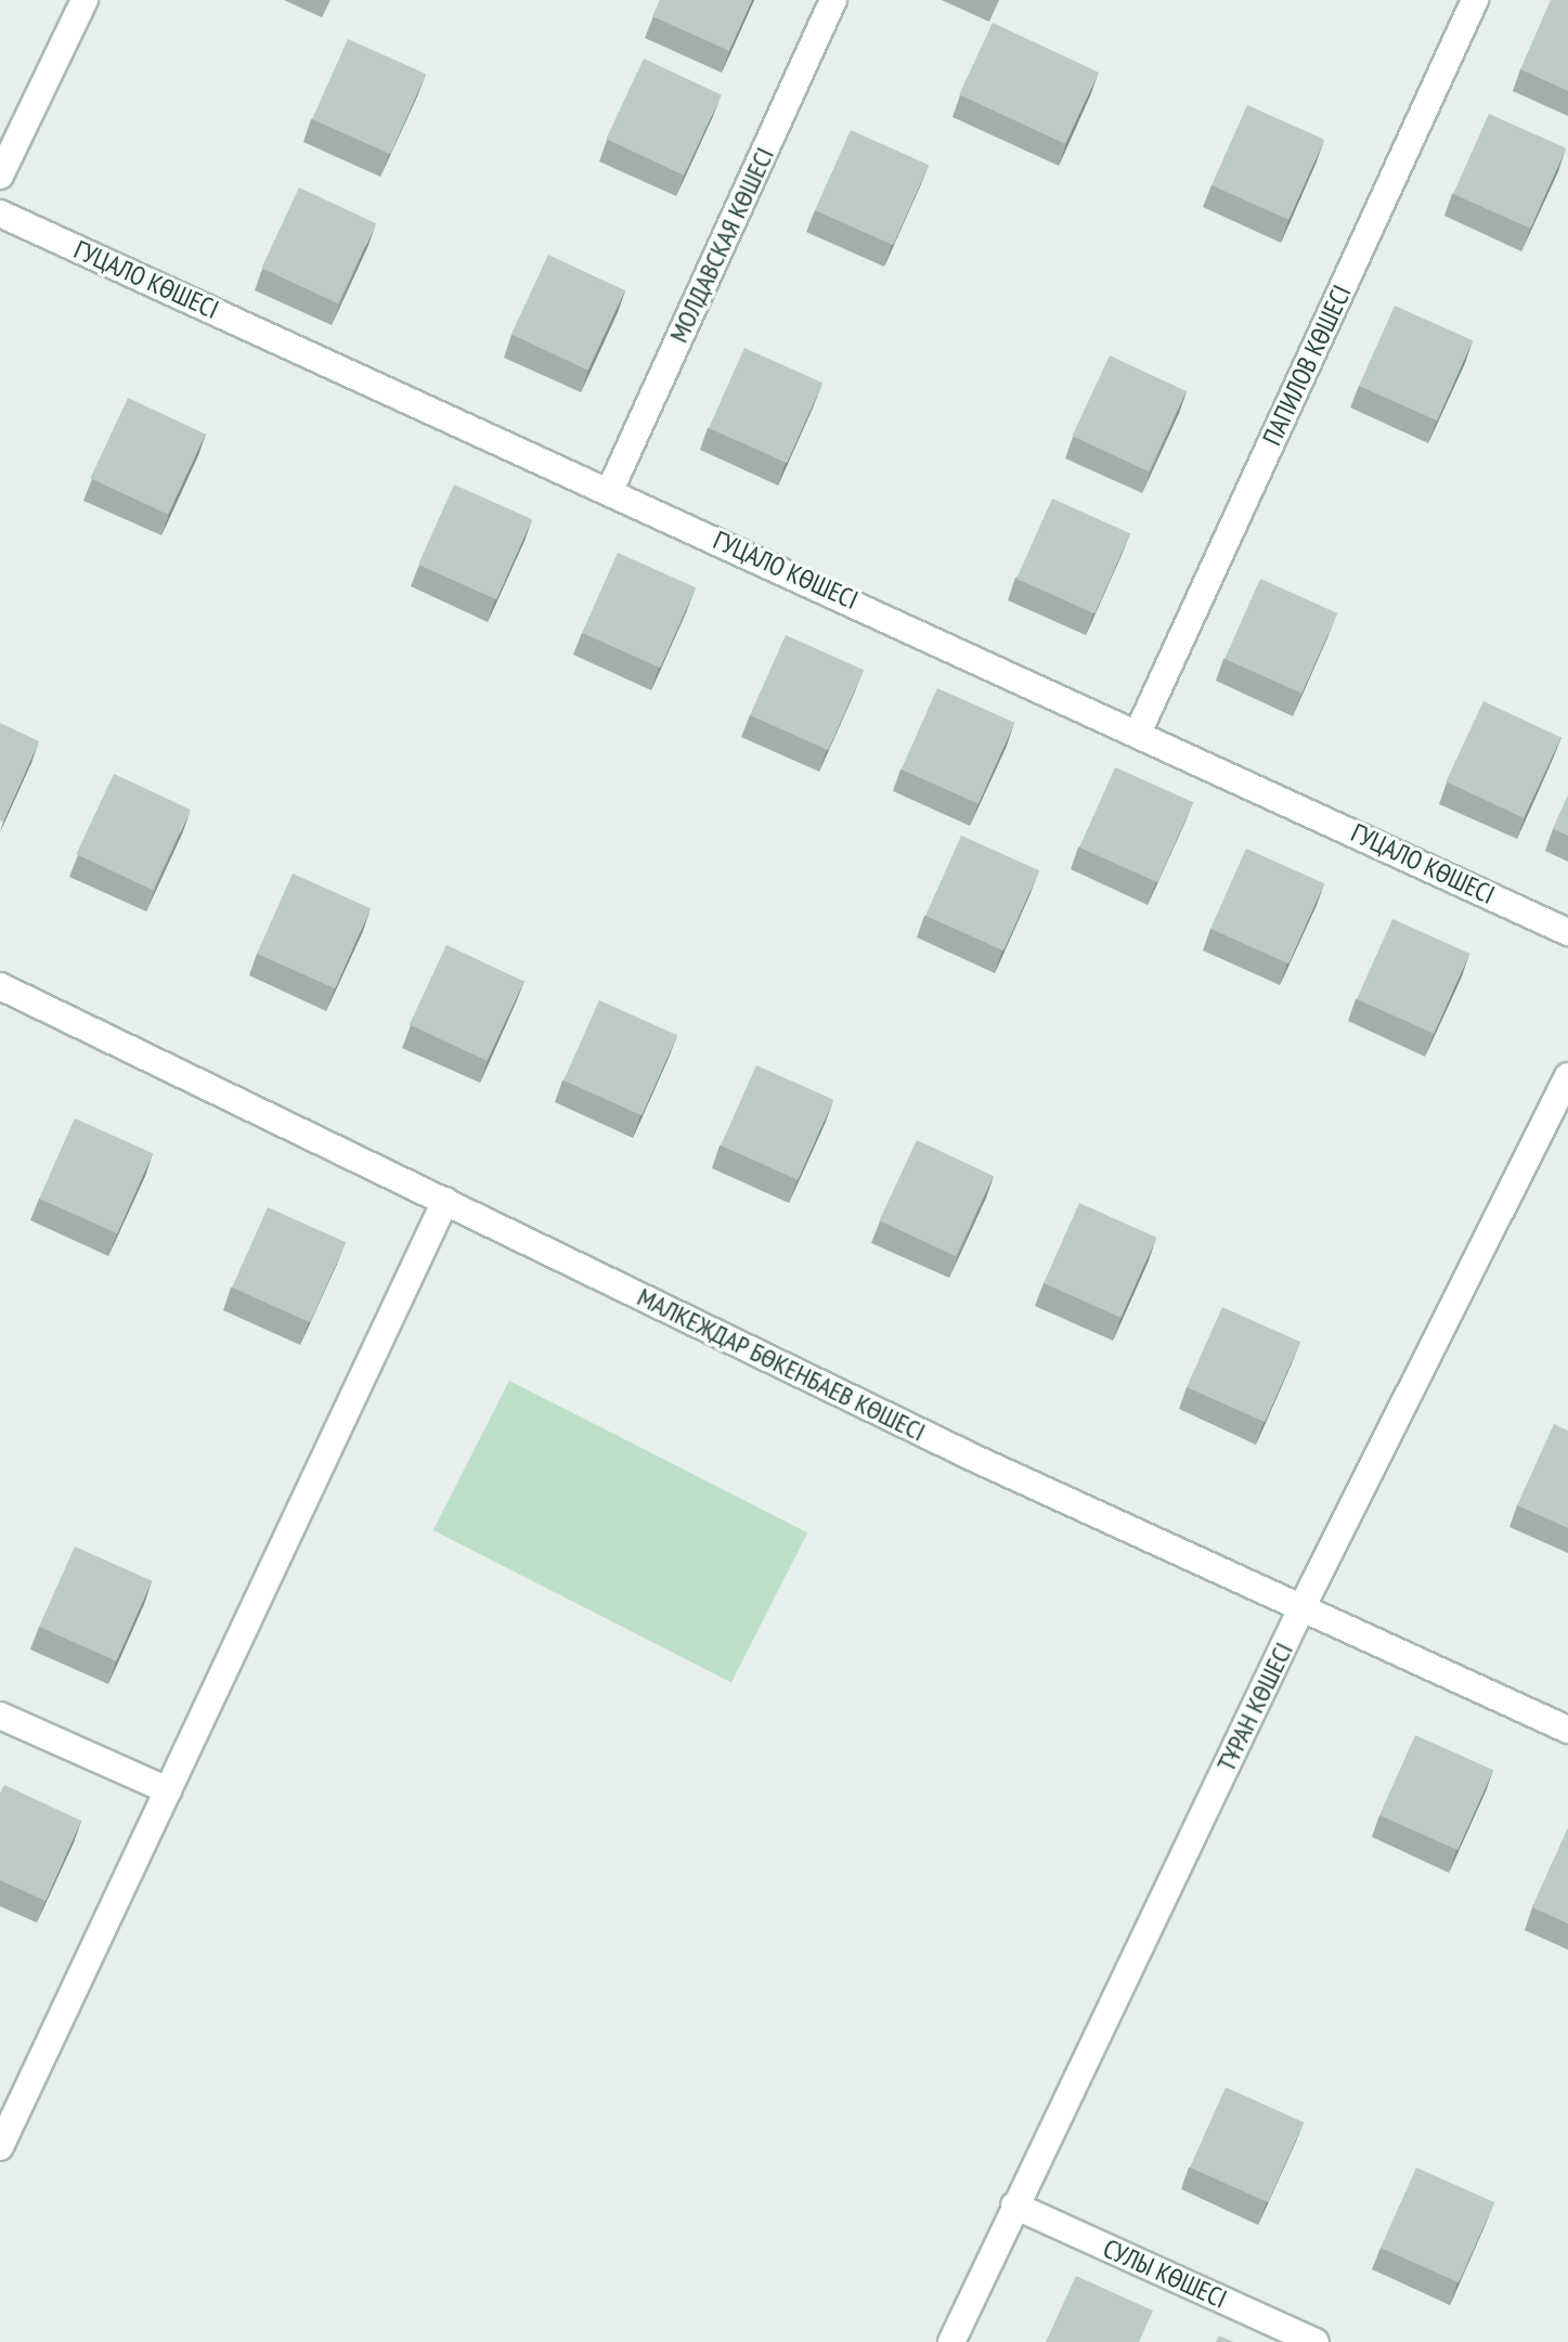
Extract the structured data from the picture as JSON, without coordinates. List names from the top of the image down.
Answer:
{
  "streets": {
    "street": [
      "МОЛДАВСКАЯ КӨШЕСІ",
      "ГУЦАЛО КӨШЕСІ",
      "ПАПИЛОВ КӨШЕСІ",
      "МАЛКЕЖДАР БӨКЕНБАЕВ КӨШЕСІ",
      "ТҰРАН КӨШЕСІ",
      "СУЛЫ КӨШЕСІ"
    ]
  },
  "crossings": [
    ["МОЛДАВСКАЯ КӨШЕСІ", "ГУЦАЛО КӨШЕСІ"],
    ["ГУЦАЛО КӨШЕСІ", "ПАПИЛОВ КӨШЕСІ"],
    ["МАЛКЕЖДАР БӨКЕНБАЕВ КӨШЕСІ", "ТҰРАН КӨШЕСІ"],
    ["ТҰРАН КӨШЕСІ", "СУЛЫ КӨШЕСІ"]
  ]
}
